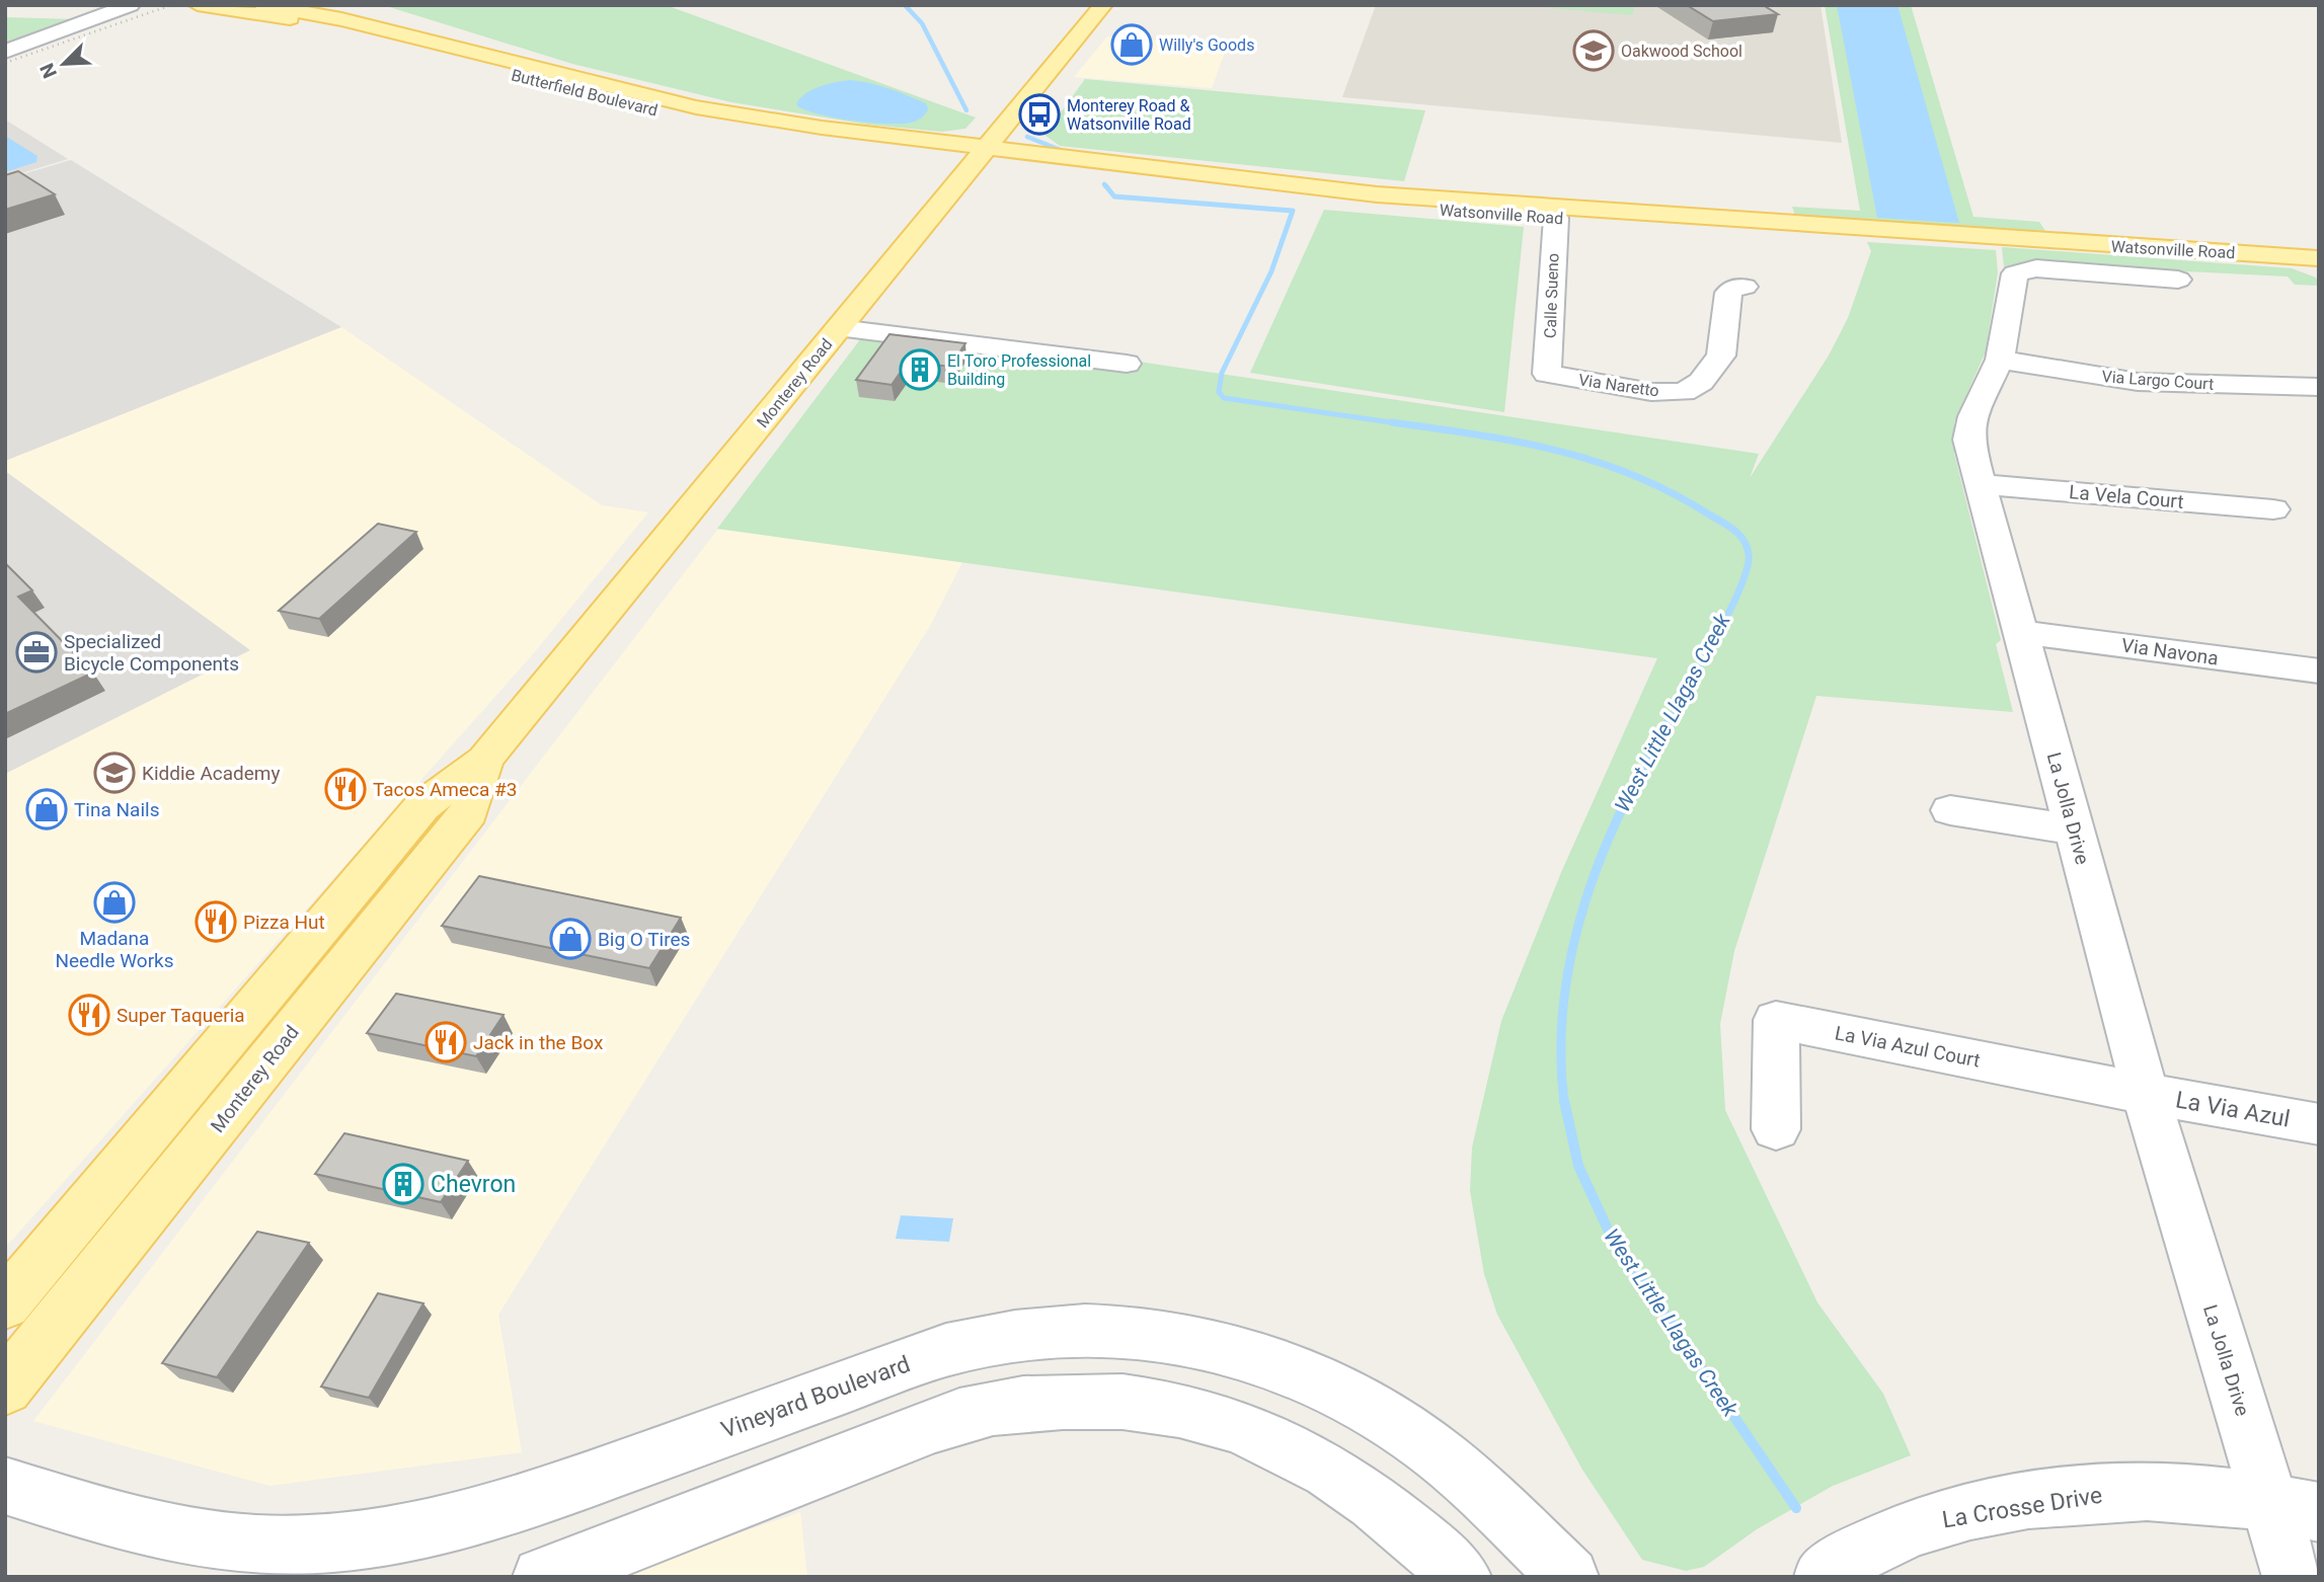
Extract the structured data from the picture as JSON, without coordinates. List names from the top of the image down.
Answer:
{
  "streets": {
    "main road": ["Butterfield Boulevard", "Watsonville Road", "Monterey Road"],
    "street": [
      "Calle Sueno",
      "Via Largo Court",
      "Via Naretto",
      "La Vela Court",
      "Via Navona",
      "La Jolla Drive",
      "La Via Azul Court",
      "La Via Azul",
      "Vineyard Boulevard",
      "La Crosse Drive"
    ]
  },
  "crossings": [
    ["Butterfield Boulevard", "Watsonville Road"],
    ["Butterfield Boulevard", "Monterey Road"],
    ["Watsonville Road", "Calle Sueno"],
    ["Watsonville Road", "Monterey Road"],
    ["Calle Sueno", "Via Naretto"],
    ["Via Largo Court", "La Jolla Drive"],
    ["La Vela Court", "La Jolla Drive"],
    ["Via Navona", "La Jolla Drive"],
    ["La Jolla Drive", "La Via Azul Court"],
    ["La Jolla Drive", "La Via Azul"],
    ["La Jolla Drive", "La Crosse Drive"],
    ["La Via Azul Court", "La Via Azul"]
  ],
  "water": ["West Little Llagas Creek"],
  "places": {
    "shop": [
      "Willy's Goods",
      "Tina Nails",
      "Madana Needle Works",
      "Big O Tires"
    ],
    "school or university": ["Oakwood School", "Kiddie Academy"],
    "bus stop": ["Monterey Road & Watsonville Road"],
    "building": ["El Toro Professional Building", "Chevron"],
    "office": ["Specialized Bicycle Components"],
    "restaurant": [
      "Tacos Ameca #3",
      "Pizza Hut",
      "Super Taqueria",
      "Jack in the Box"
    ]
  },
  "north": "bottom left"
}
